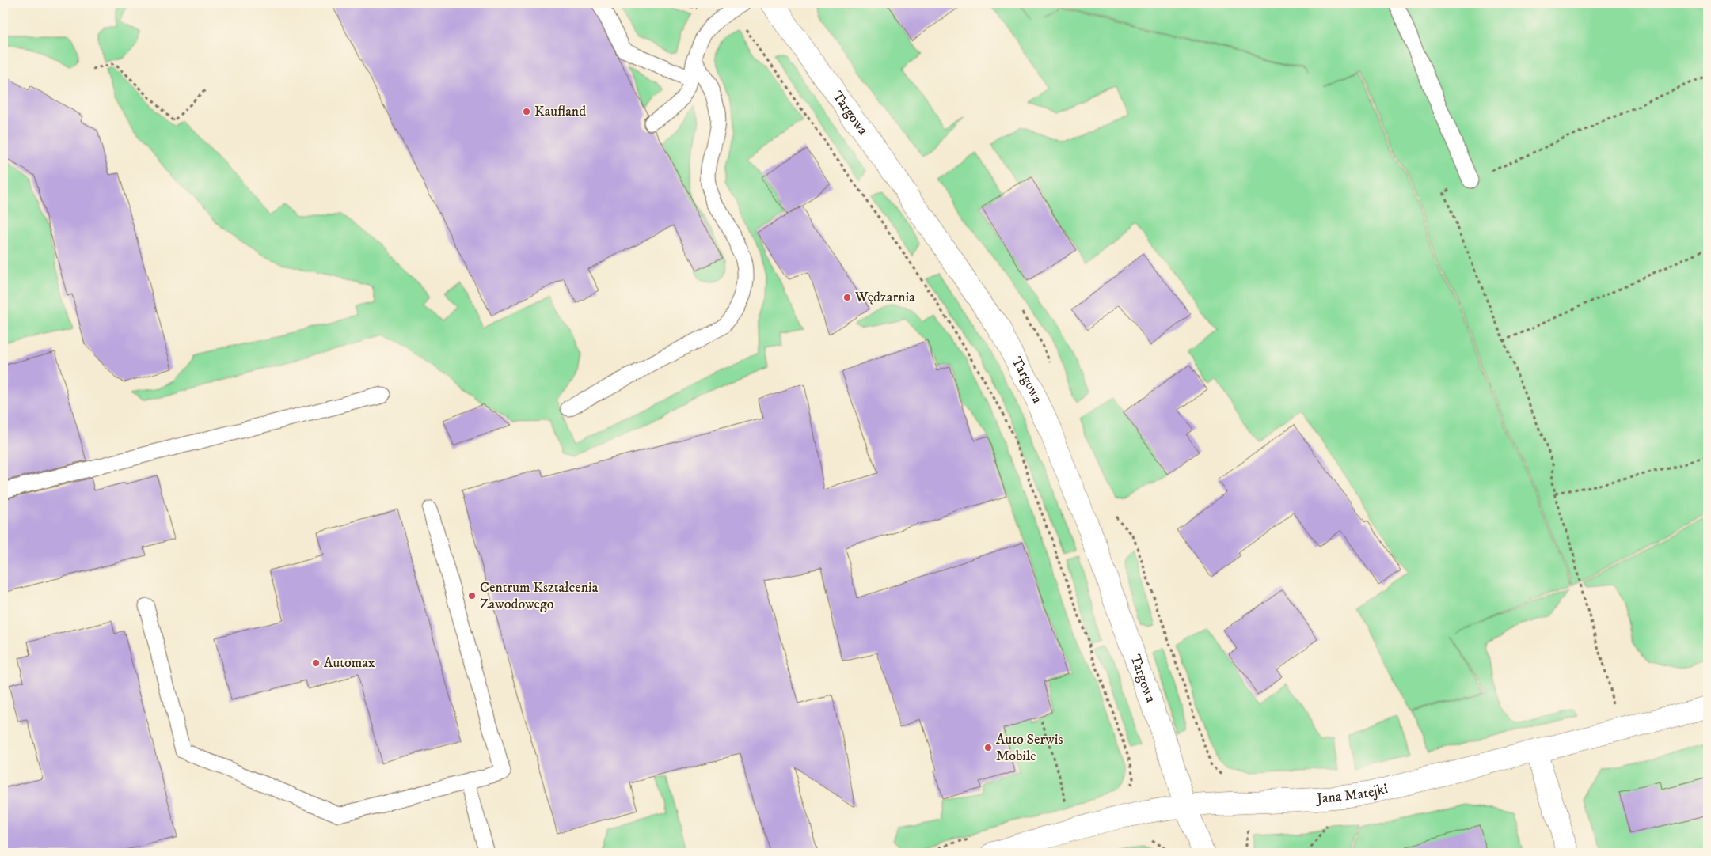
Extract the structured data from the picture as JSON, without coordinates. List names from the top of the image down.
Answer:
{
  "streets": {
    "street": ["Targowa", "Jana Matejki"]
  },
  "crossings": [
    ["Targowa", "Jana Matejki"]
  ],
  "places": [
    "Kaufland",
    "Wędzarnia",
    "Centrum Kształcenia Zawodowego",
    "Automax",
    "Auto Serwis Mobile"
  ]
}
